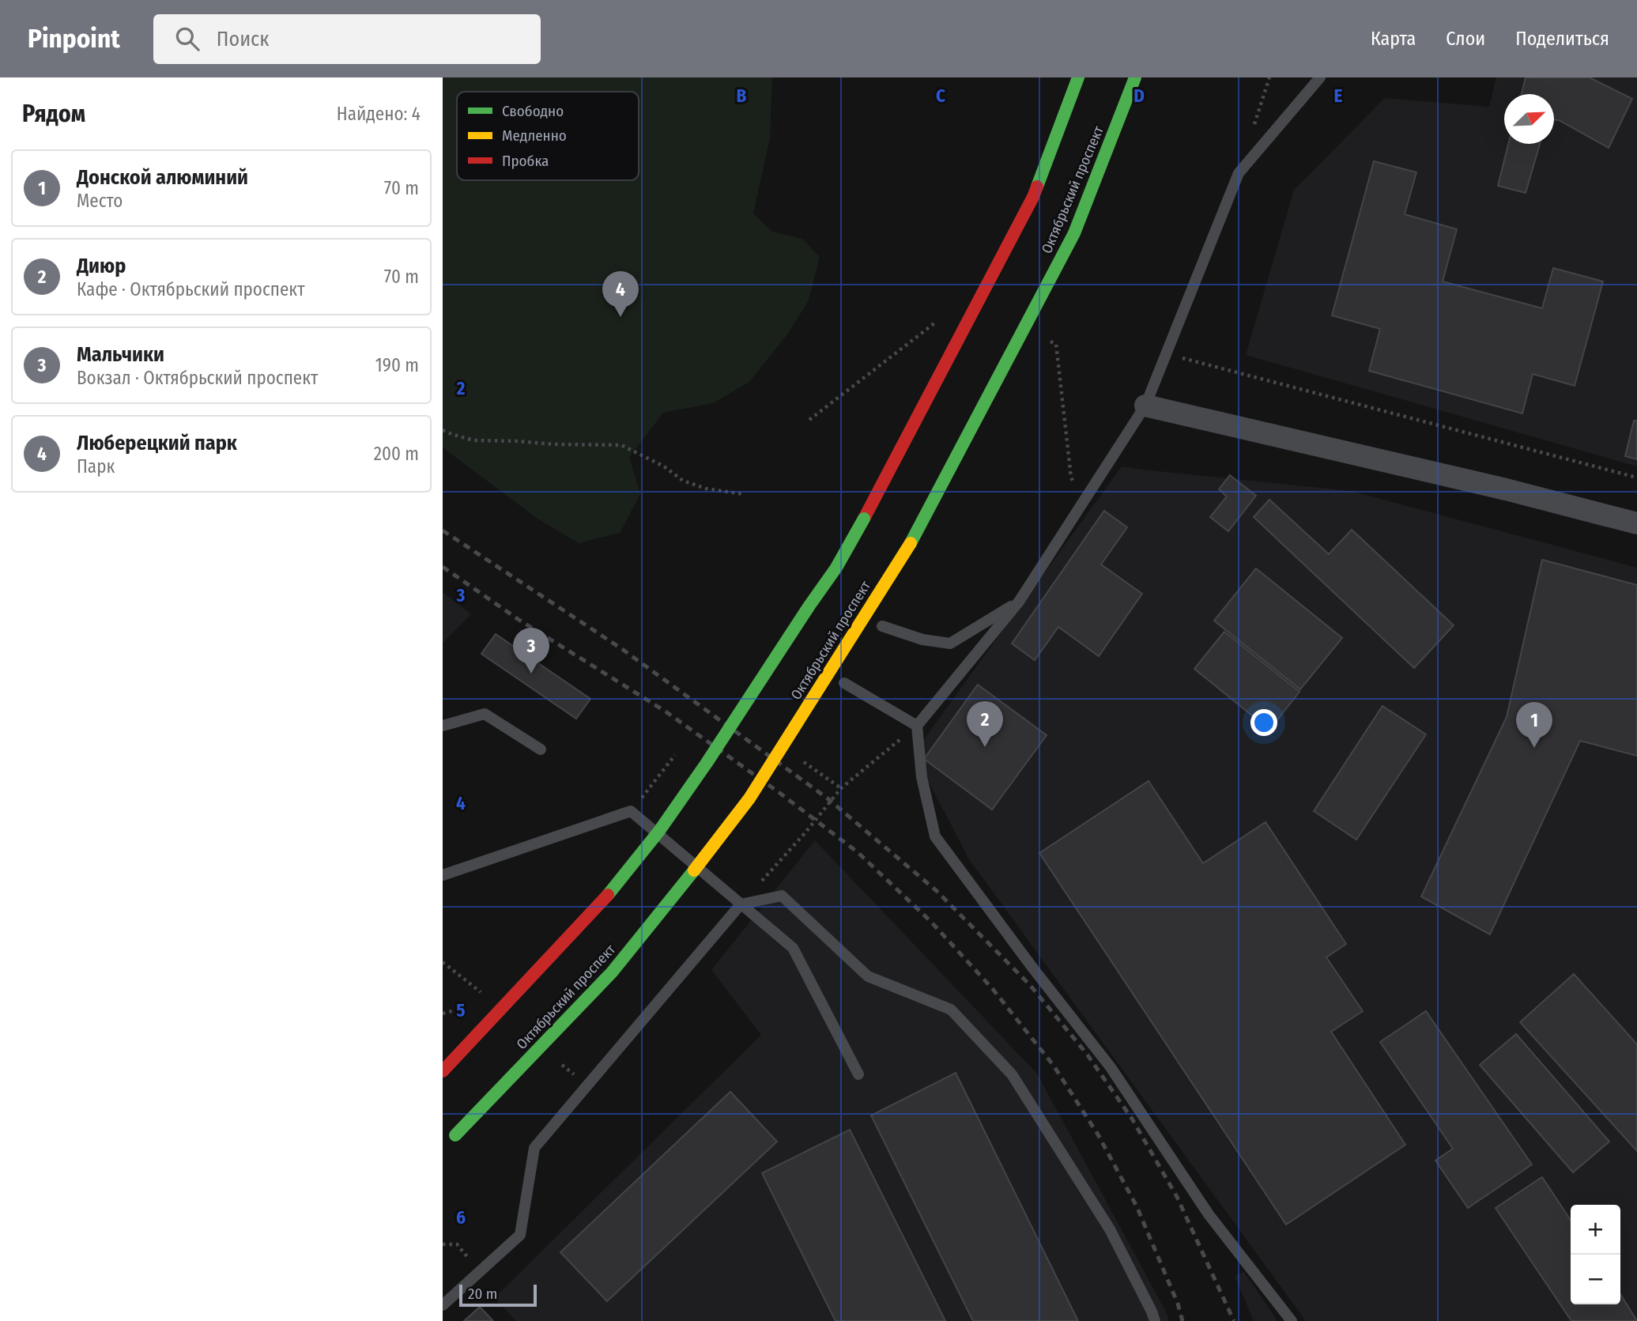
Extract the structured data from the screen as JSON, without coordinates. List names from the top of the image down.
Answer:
{
  "streets": {
    "main road": ["Октябрьский проспект"]
  },
  "legend": ["Свободно", "Медленно", "Пробка"],
  "scale_bar": "20 m",
  "north": "top right",
  "page": {
    "header": "Pinpoint",
    "search": "Поиск",
    "nav": ["Карта", "Слои", "Поделиться"],
    "heading": ["Рядом", "Найдено: 4"],
    "list": [
      {
        "mark": "1",
        "name": "Донской алюминий",
        "note": "Место",
        "value": "70 m"
      },
      {
        "mark": "2",
        "name": "Диюр",
        "note": "Кафе · Октябрьский проспект",
        "value": "70 m"
      },
      {
        "mark": "3",
        "name": "Мальчики",
        "note": "Вокзал · Октябрьский проспект",
        "value": "190 m"
      },
      {
        "mark": "4",
        "name": "Люберецкий парк",
        "note": "Парк",
        "value": "200 m"
      }
    ],
    "pins": [
      "4",
      "3",
      "2",
      "1"
    ],
    "map_buttons": ["+", "−"],
    "scale": "20 m"
  },
  "grid": {
    "columns": [
      "B",
      "C",
      "D",
      "E"
    ],
    "rows": [
      "2",
      "3",
      "4",
      "5",
      "6"
    ]
  }
}
